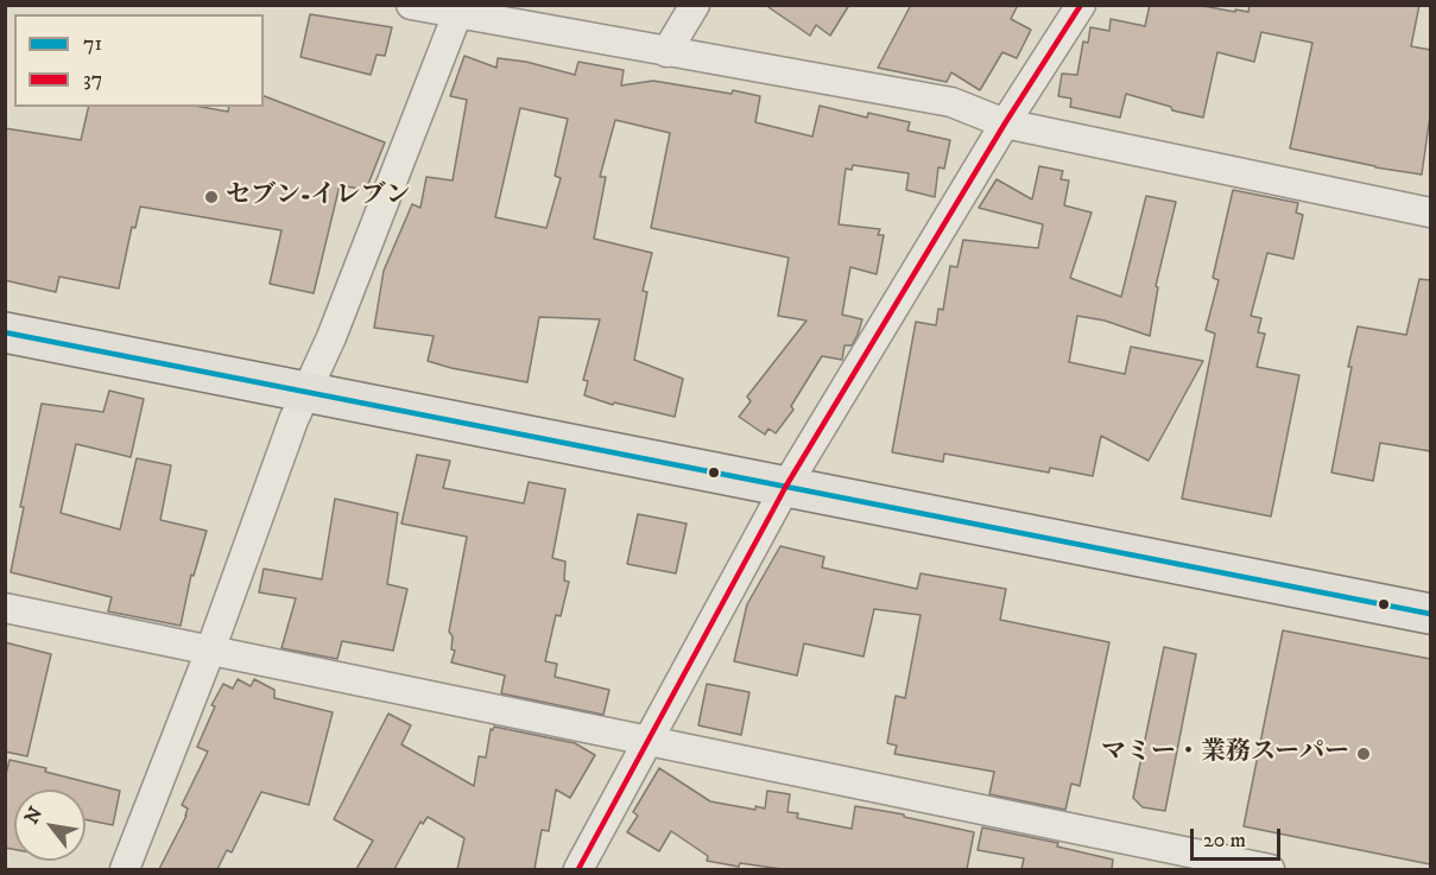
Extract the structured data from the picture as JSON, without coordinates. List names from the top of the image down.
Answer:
{
  "places": ["セブン-イレブン", "マミー・業務スーパー"],
  "lines": ["transit line 37", "transit line 71"],
  "legend": ["71", "37"],
  "scale_bar": "20 m",
  "north": "top left"
}
